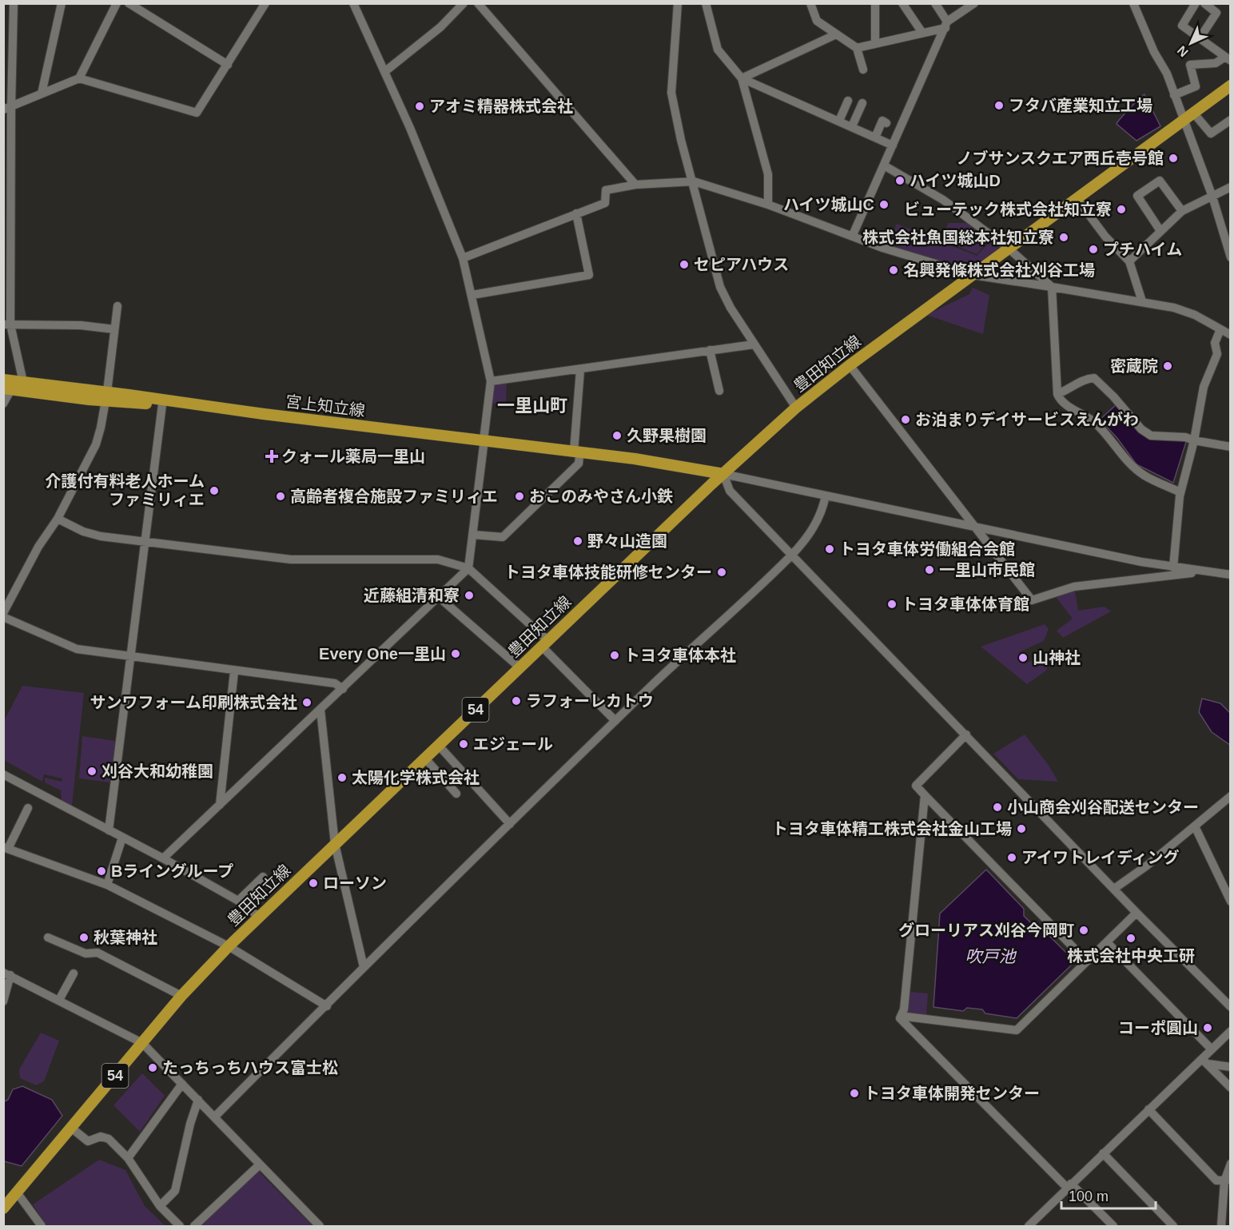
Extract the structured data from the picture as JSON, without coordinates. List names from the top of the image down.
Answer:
{
  "streets": {
    "main road": ["豊田知立線", "宮上知立線", "54"]
  },
  "crossings": [
    ["豊田知立線", "宮上知立線"]
  ],
  "districts": ["一里山町"],
  "water": ["吹戸池"],
  "places": {
    "other": [
      "フタバ産業知立工場",
      "アオミ精器株式会社",
      "ノブサンスクエア西丘壱号館",
      "ハイツ城山D",
      "ハイツ城山C",
      "ビューテック株式会社知立寮",
      "株式会社魚国総本社知立寮",
      "プチハイム",
      "セピアハウス",
      "名興発條株式会社刈谷工場",
      "密蔵院",
      "お泊まりデイサービスえんがわ",
      "久野果樹園",
      "介護付有料老人ホーム ファミリィエ",
      "高齢者複合施設ファミリィエ",
      "おこのみやさん小鉄",
      "野々山造園",
      "トヨタ車体労働組合会館",
      "一里山市民館",
      "トヨタ車体技能研修センター",
      "近藤組清和寮",
      "トヨタ車体体育館",
      "Every One一里山",
      "トヨタ車体本社",
      "山神社",
      "ラフォーレカトウ",
      "サンワフォーム印刷株式会社",
      "エジェール",
      "刈谷大和幼稚園",
      "太陽化学株式会社",
      "小山商会刈谷配送センター",
      "トヨタ車体精工株式会社金山工場",
      "アイワトレイディング",
      "Bライングループ",
      "ローソン",
      "グローリアス刈谷今岡町",
      "秋葉神社",
      "株式会社中央工研",
      "コーポ圓山",
      "たっちっちハウス富士松",
      "トヨタ車体開発センター"
    ],
    "health": ["クォール薬局一里山"]
  },
  "scale_bar": "100 m",
  "north": "bottom left"
}
